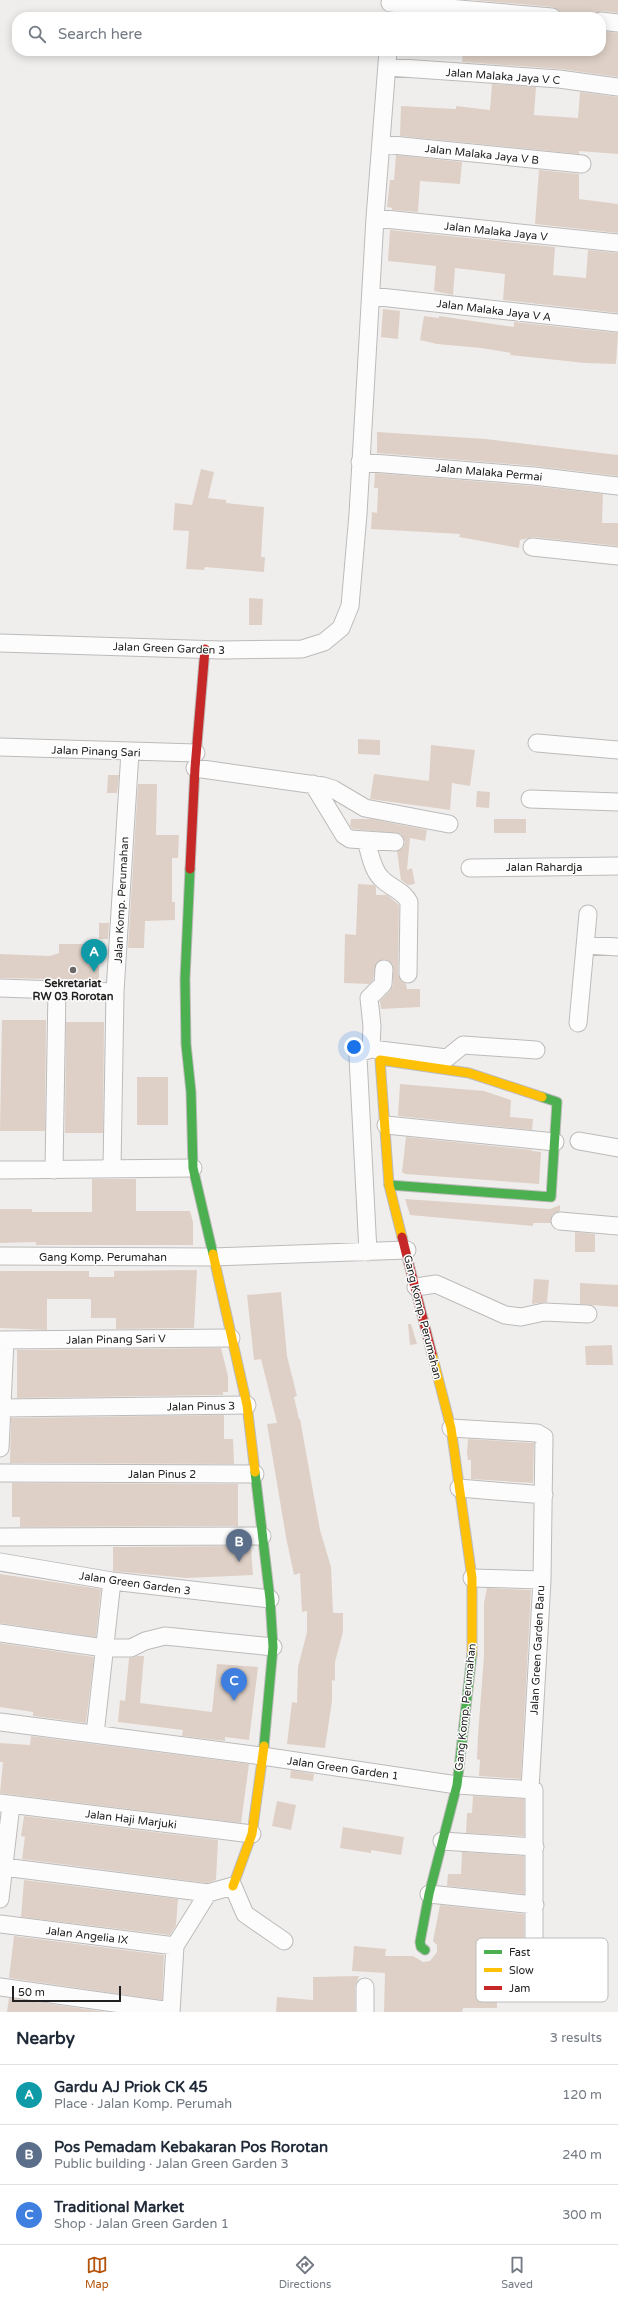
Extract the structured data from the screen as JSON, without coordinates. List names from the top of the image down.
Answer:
{
  "streets": {
    "street": [
      "Jalan Malaka Jaya V C",
      "Jalan Malaka Jaya V B",
      "Jalan Malaka Jaya V",
      "Jalan Malaka Jaya V A",
      "Jalan Malaka Permai",
      "Jalan Green Garden 3",
      "Jalan Pinang Sari",
      "Jalan Rahardja",
      "Jalan Komp. Perumahan",
      "Gang Komp. Perumahan",
      "Jalan Pinang Sari V",
      "Jalan Pinus 3",
      "Jalan Pinus 2",
      "Jalan Green Garden Baru",
      "Jalan Green Garden 1",
      "Jalan Haji Marjuki",
      "Jalan Angelia IX"
    ]
  },
  "crossings": [
    ["Jalan Malaka Permai", "Jalan Green Garden 3"],
    ["Jalan Green Garden 3", "Jalan Pinus 3"],
    ["Jalan Pinang Sari", "Jalan Komp. Perumahan"],
    ["Jalan Pinang Sari", "Jalan Pinus 3"],
    ["Gang Komp. Perumahan", "Jalan Pinus 3"],
    ["Gang Komp. Perumahan", "Jalan Green Garden Baru"],
    ["Gang Komp. Perumahan", "Jalan Green Garden 1"],
    ["Jalan Pinang Sari V", "Jalan Pinus 3"],
    ["Jalan Green Garden Baru", "Jalan Green Garden 1"]
  ],
  "places": ["Sekretariat RW 03 Rorotan"],
  "legend": ["Fast", "Slow", "Jam"],
  "scale_bar": "50 m",
  "page": {
    "search": "Search here",
    "pins": ["A", "B", "C"],
    "scale": "50 m",
    "heading": ["Nearby", "3 results"],
    "list": [
      {
        "mark": "A",
        "name": "Gardu AJ Priok CK 45",
        "note": "Place · Jalan Komp. Perumah",
        "value": "120 m"
      },
      {
        "mark": "B",
        "name": "Pos Pemadam Kebakaran Pos Rorotan",
        "note": "Public building · Jalan Green Garden 3",
        "value": "240 m"
      },
      {
        "mark": "C",
        "name": "Traditional Market",
        "note": "Shop · Jalan Green Garden 1",
        "value": "300 m"
      }
    ],
    "nav": ["Map", "Directions", "Saved"]
  }
}
